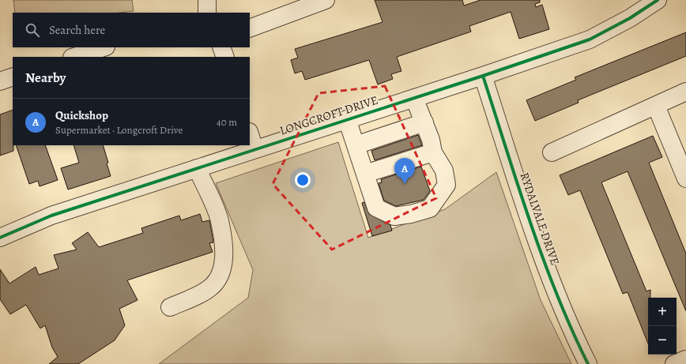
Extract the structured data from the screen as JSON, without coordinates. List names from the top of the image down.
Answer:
{
  "streets": {
    "street": ["LONGCROFT DRIVE", "RYDALVALE DRIVE"]
  },
  "crossings": [
    ["LONGCROFT DRIVE", "RYDALVALE DRIVE"]
  ],
  "page": {
    "search": "Search here",
    "heading": "Nearby",
    "list": [
      {
        "mark": "A",
        "name": "Quickshop",
        "note": "Supermarket · Longcroft Drive",
        "value": "40 m"
      }
    ],
    "pins": "A",
    "map_buttons": ["+", "−"]
  }
}
